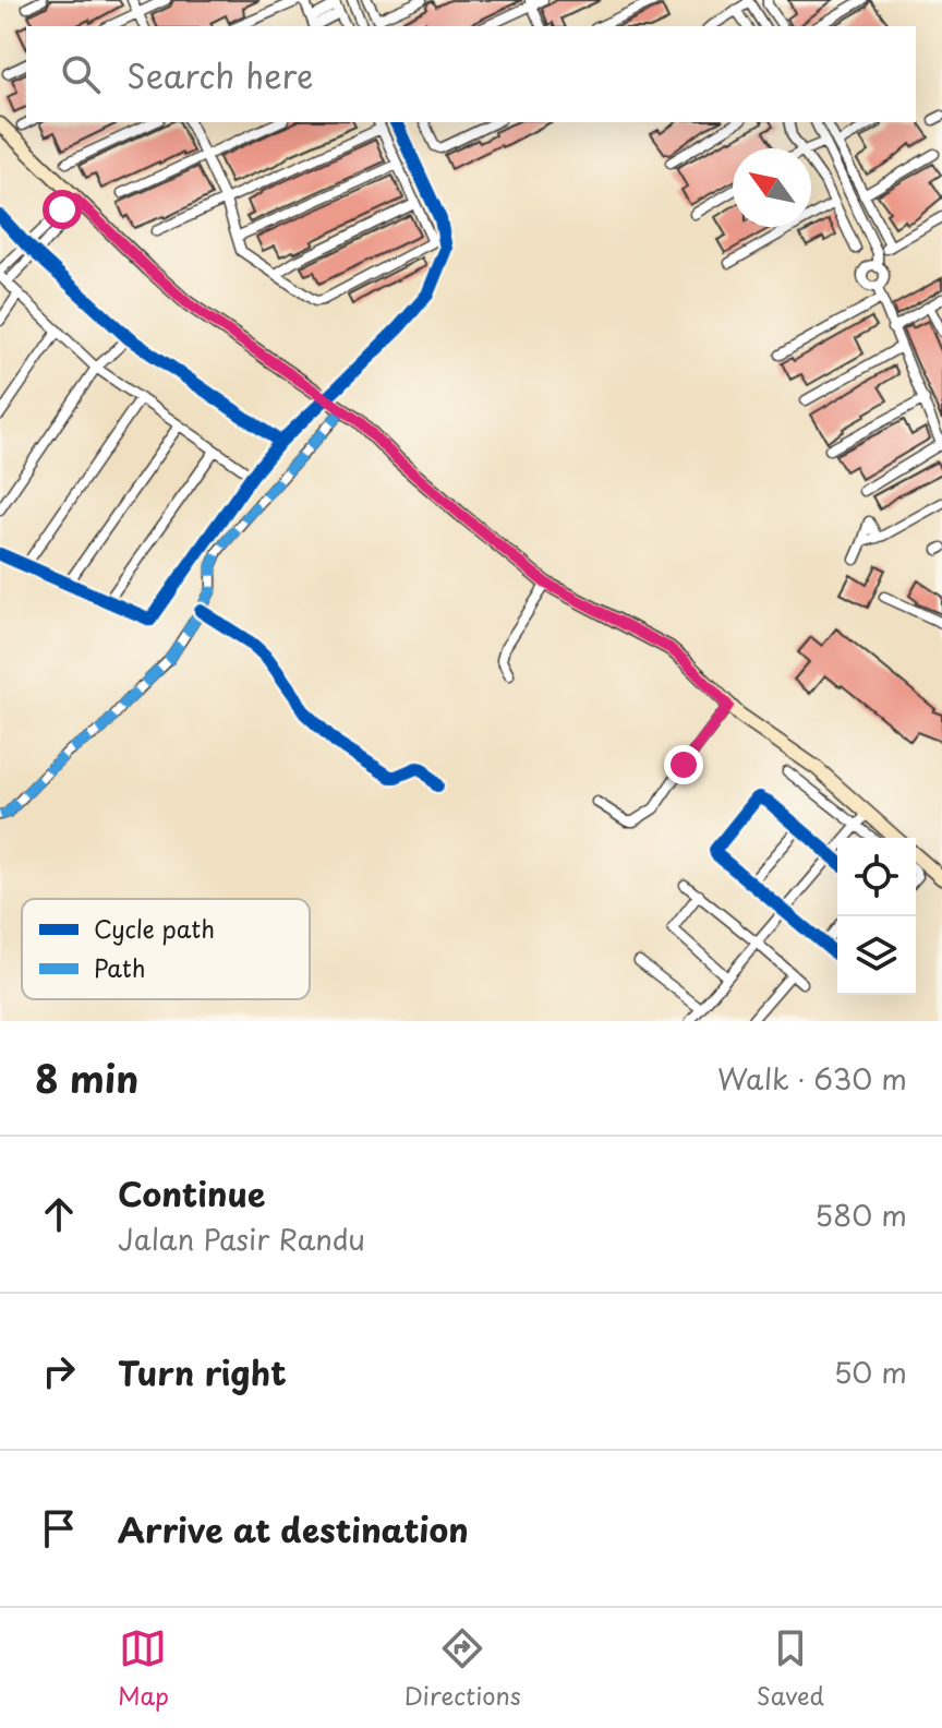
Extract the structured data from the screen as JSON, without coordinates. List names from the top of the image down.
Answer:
{
  "legend": ["Cycle path", "Path"],
  "north": "top left",
  "page": {
    "search": "Search here",
    "heading": ["8 min", "Walk · 630 m"],
    "list": [
      ["Continue", "Jalan Pasir Randu", "580 m"],
      ["Turn right", "50 m"],
      "Arrive at destination"
    ],
    "nav": ["Map", "Directions", "Saved"]
  }
}
